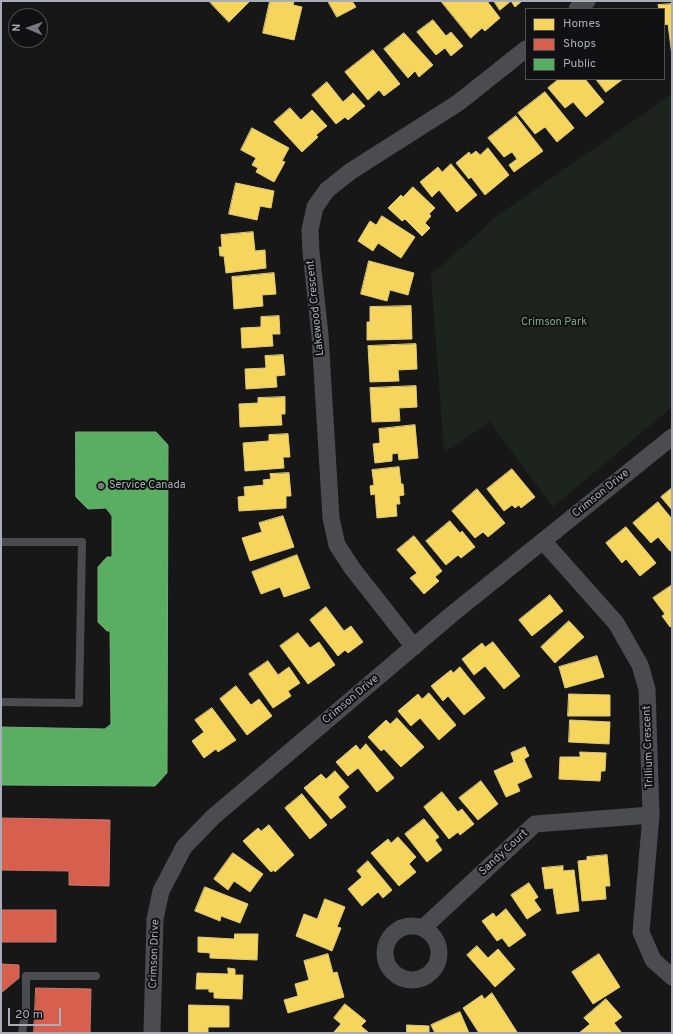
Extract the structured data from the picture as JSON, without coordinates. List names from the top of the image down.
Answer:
{
  "streets": {
    "street": [
      "Lakewood Crescent",
      "Crimson Drive",
      "Trillium Crescent",
      "Sandy Court"
    ]
  },
  "crossings": [
    ["Lakewood Crescent", "Crimson Drive"],
    ["Crimson Drive", "Trillium Crescent"],
    ["Trillium Crescent", "Sandy Court"]
  ],
  "parks": ["Crimson Park"],
  "places": ["Service Canada"],
  "legend": ["Homes", "Shops", "Public"],
  "scale_bar": "20 m",
  "north": "left"
}
